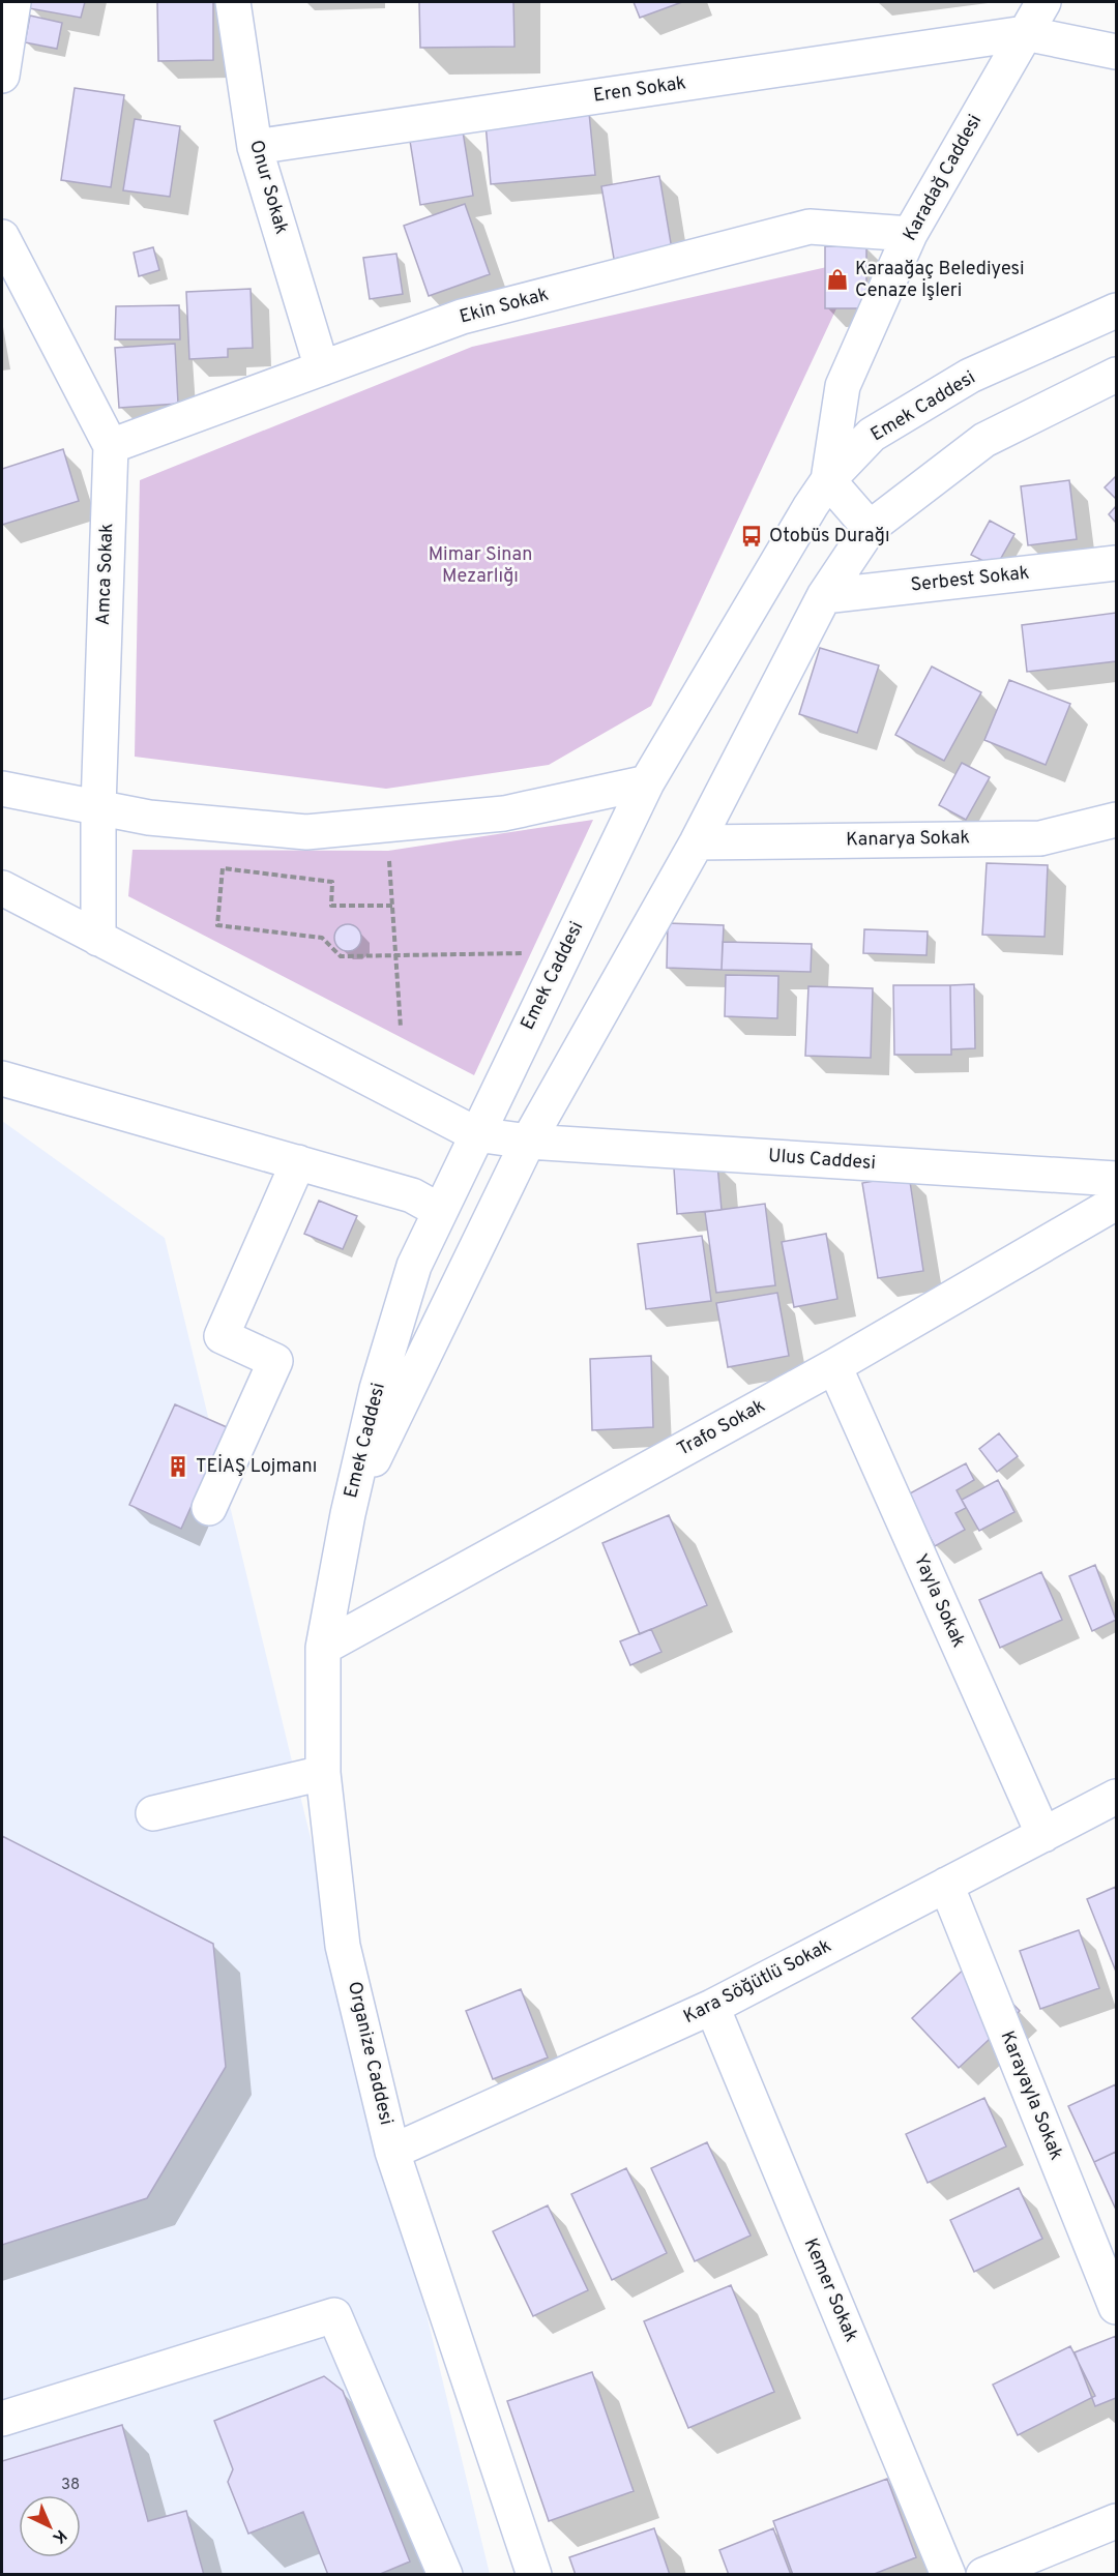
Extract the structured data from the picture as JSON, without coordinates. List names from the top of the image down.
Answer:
{
  "streets": {
    "street": [
      "Eren Sokak",
      "Karadağ Caddesi",
      "Onur Sokak",
      "Ekin Sokak",
      "Emek Caddesi",
      "Amca Sokak",
      "Serbest Sokak",
      "Kanarya Sokak",
      "Ulus Caddesi",
      "Trafo Sokak",
      "Yayla Sokak",
      "Kara Söğütlü Sokak",
      "Organize Caddesi",
      "Karayayla Sokak",
      "Kemer Sokak"
    ]
  },
  "crossings": [
    ["Eren Sokak", "Karadağ Caddesi"],
    ["Eren Sokak", "Onur Sokak"],
    ["Karadağ Caddesi", "Ekin Sokak"],
    ["Karadağ Caddesi", "Emek Caddesi"],
    ["Onur Sokak", "Ekin Sokak"],
    ["Ekin Sokak", "Amca Sokak"],
    ["Emek Caddesi", "Serbest Sokak"],
    ["Emek Caddesi", "Kanarya Sokak"],
    ["Emek Caddesi", "Ulus Caddesi"],
    ["Emek Caddesi", "Organize Caddesi"],
    ["Amca Sokak", "Ulus Caddesi"],
    ["Trafo Sokak", "Yayla Sokak"],
    ["Trafo Sokak", "Organize Caddesi"],
    ["Yayla Sokak", "Kara Söğütlü Sokak"],
    ["Kara Söğütlü Sokak", "Organize Caddesi"],
    ["Kara Söğütlü Sokak", "Karayayla Sokak"],
    ["Kara Söğütlü Sokak", "Kemer Sokak"]
  ],
  "parks": ["Mimar Sinan Mezarlığı"],
  "places": {
    "shop": ["Karaağaç Belediyesi Cenaze İşleri"],
    "bus stop": ["Otobüs Durağı"],
    "building": ["TEİAŞ Lojmanı"]
  },
  "house_numbers": ["38"],
  "north": "bottom right"
}
